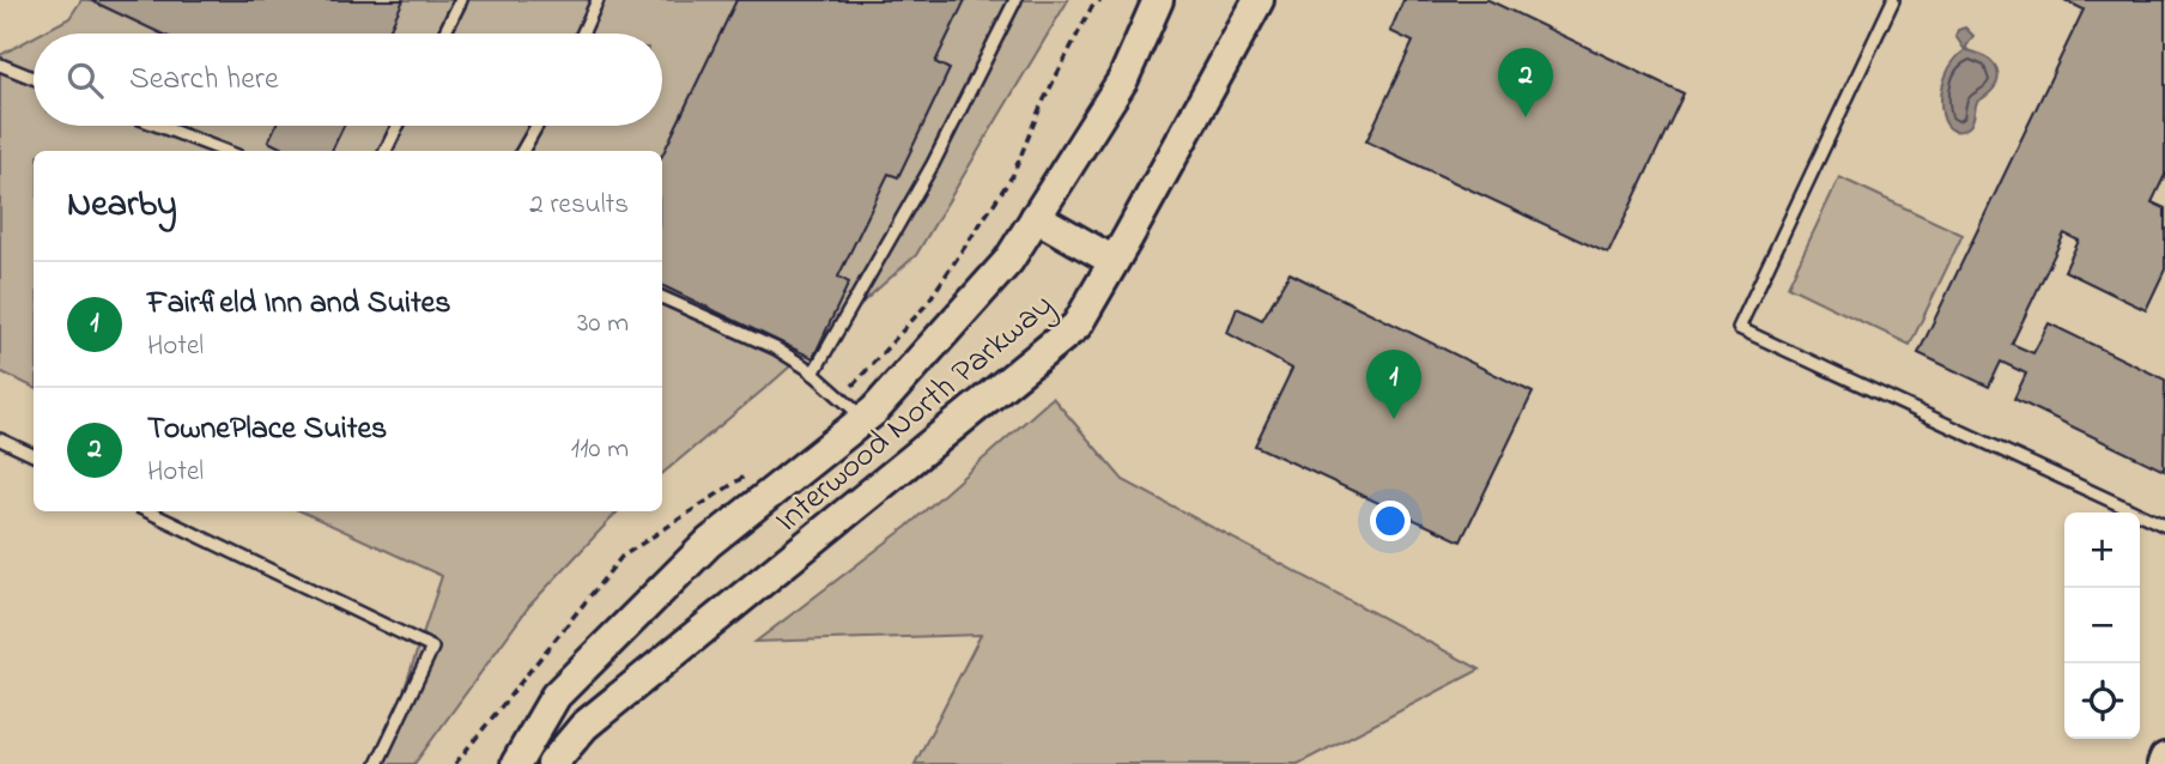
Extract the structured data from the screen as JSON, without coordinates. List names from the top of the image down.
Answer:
{
  "streets": {
    "street": ["Interwood North Parkway"]
  },
  "page": {
    "search": "Search here",
    "pins": ["2", "1"],
    "heading": ["Nearby", "2 results"],
    "list": [
      {
        "mark": "1",
        "name": "Fairfield Inn and Suites",
        "note": "Hotel",
        "value": "30 m"
      },
      {
        "mark": "2",
        "name": "TownePlace Suites",
        "note": "Hotel",
        "value": "110 m"
      }
    ],
    "map_buttons": ["+", "−"]
  }
}
